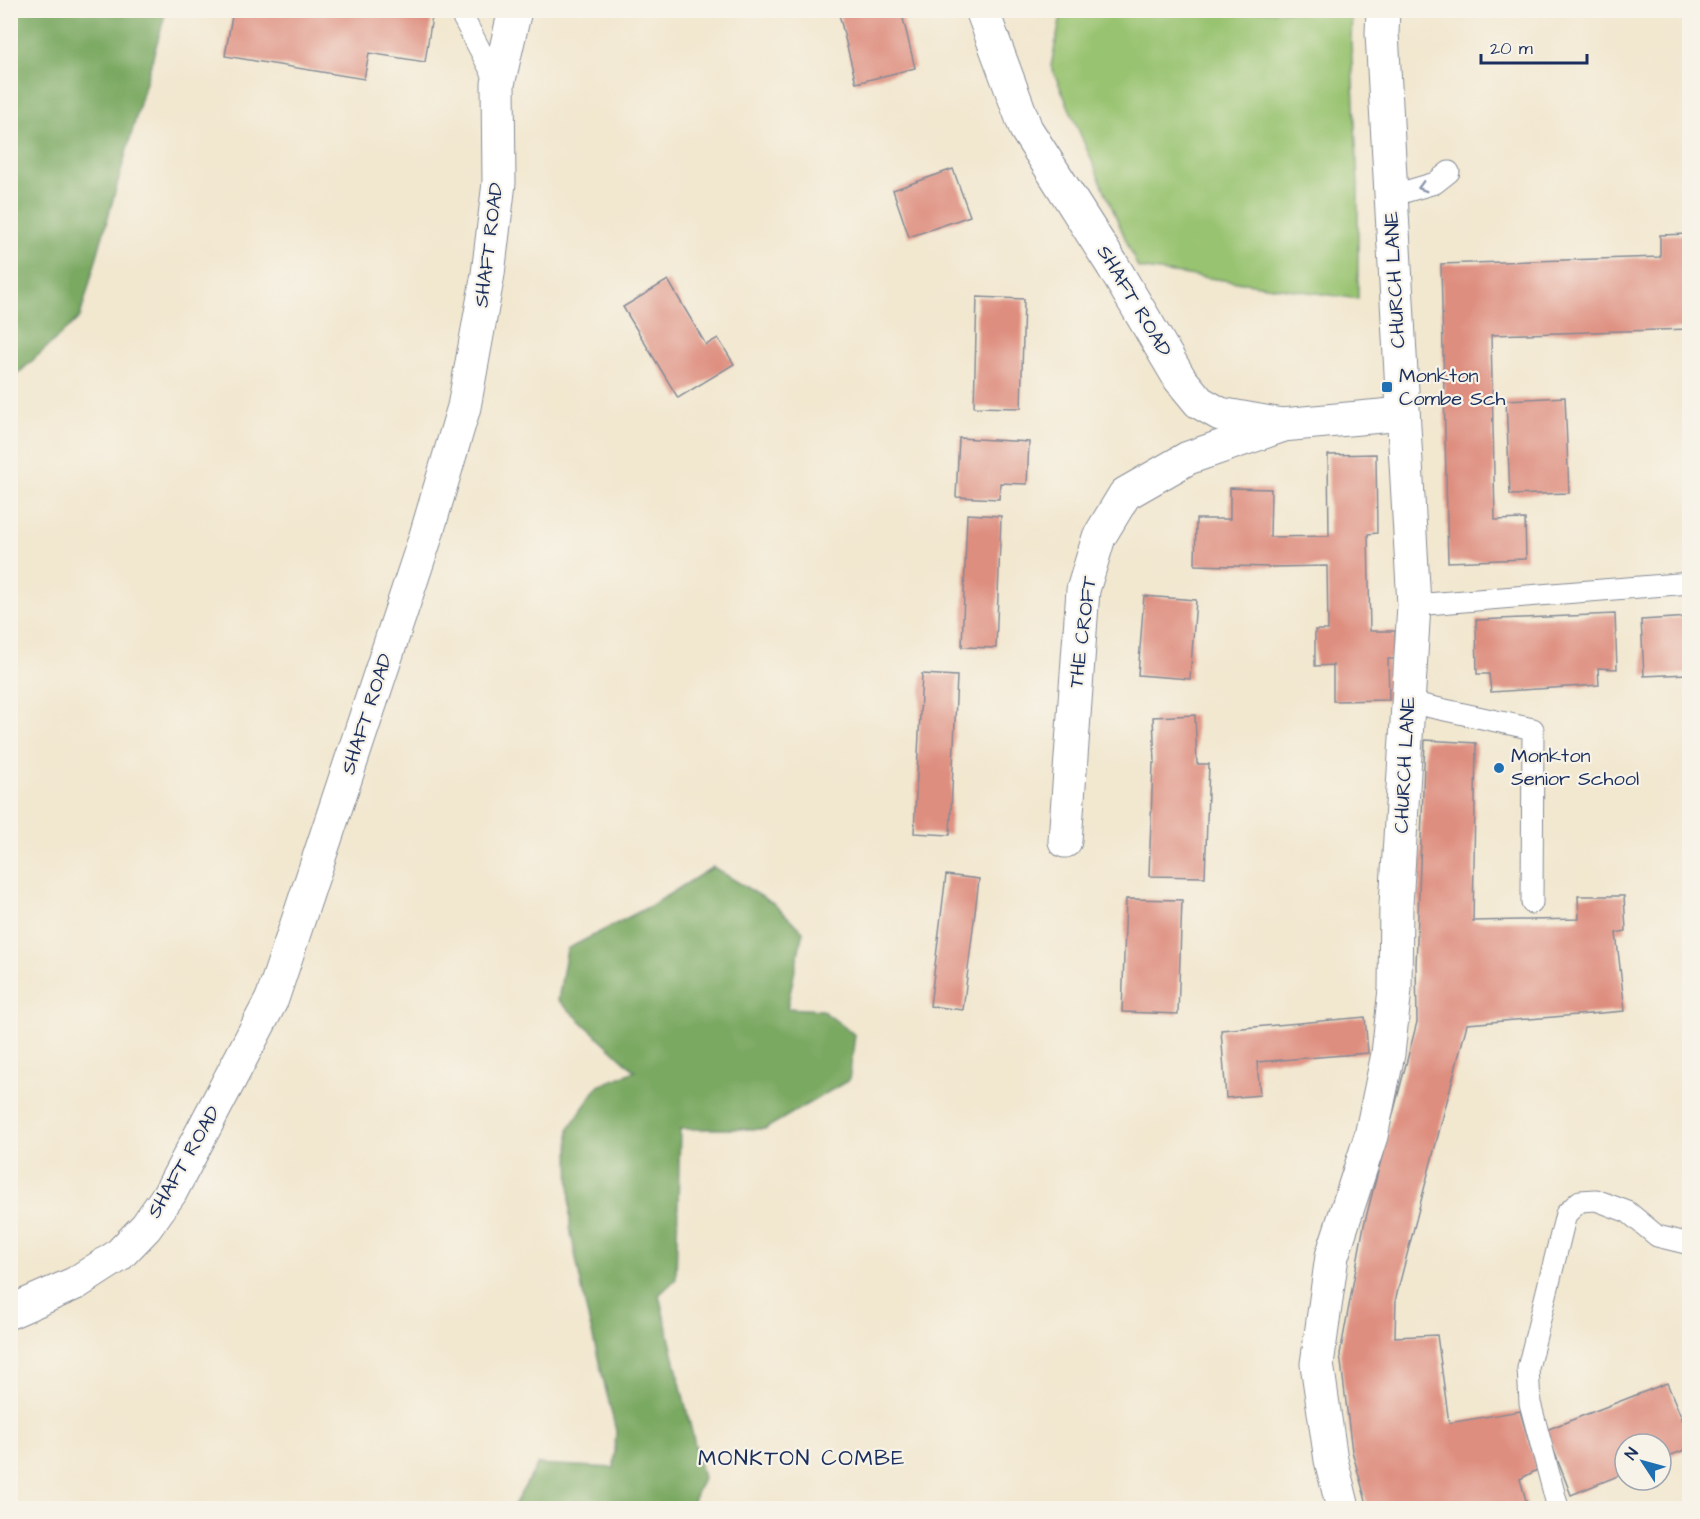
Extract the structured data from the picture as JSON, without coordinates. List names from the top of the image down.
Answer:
{
  "streets": {
    "street": ["SHAFT ROAD", "CHURCH LANE", "THE CROFT"]
  },
  "crossings": [
    ["SHAFT ROAD", "CHURCH LANE"],
    ["SHAFT ROAD", "THE CROFT"]
  ],
  "districts": ["MONKTON COMBE"],
  "places": {
    "transit": ["Monkton Combe Sch"],
    "other": ["Monkton Senior School"]
  },
  "scale_bar": "20 m",
  "north": "top left"
}
